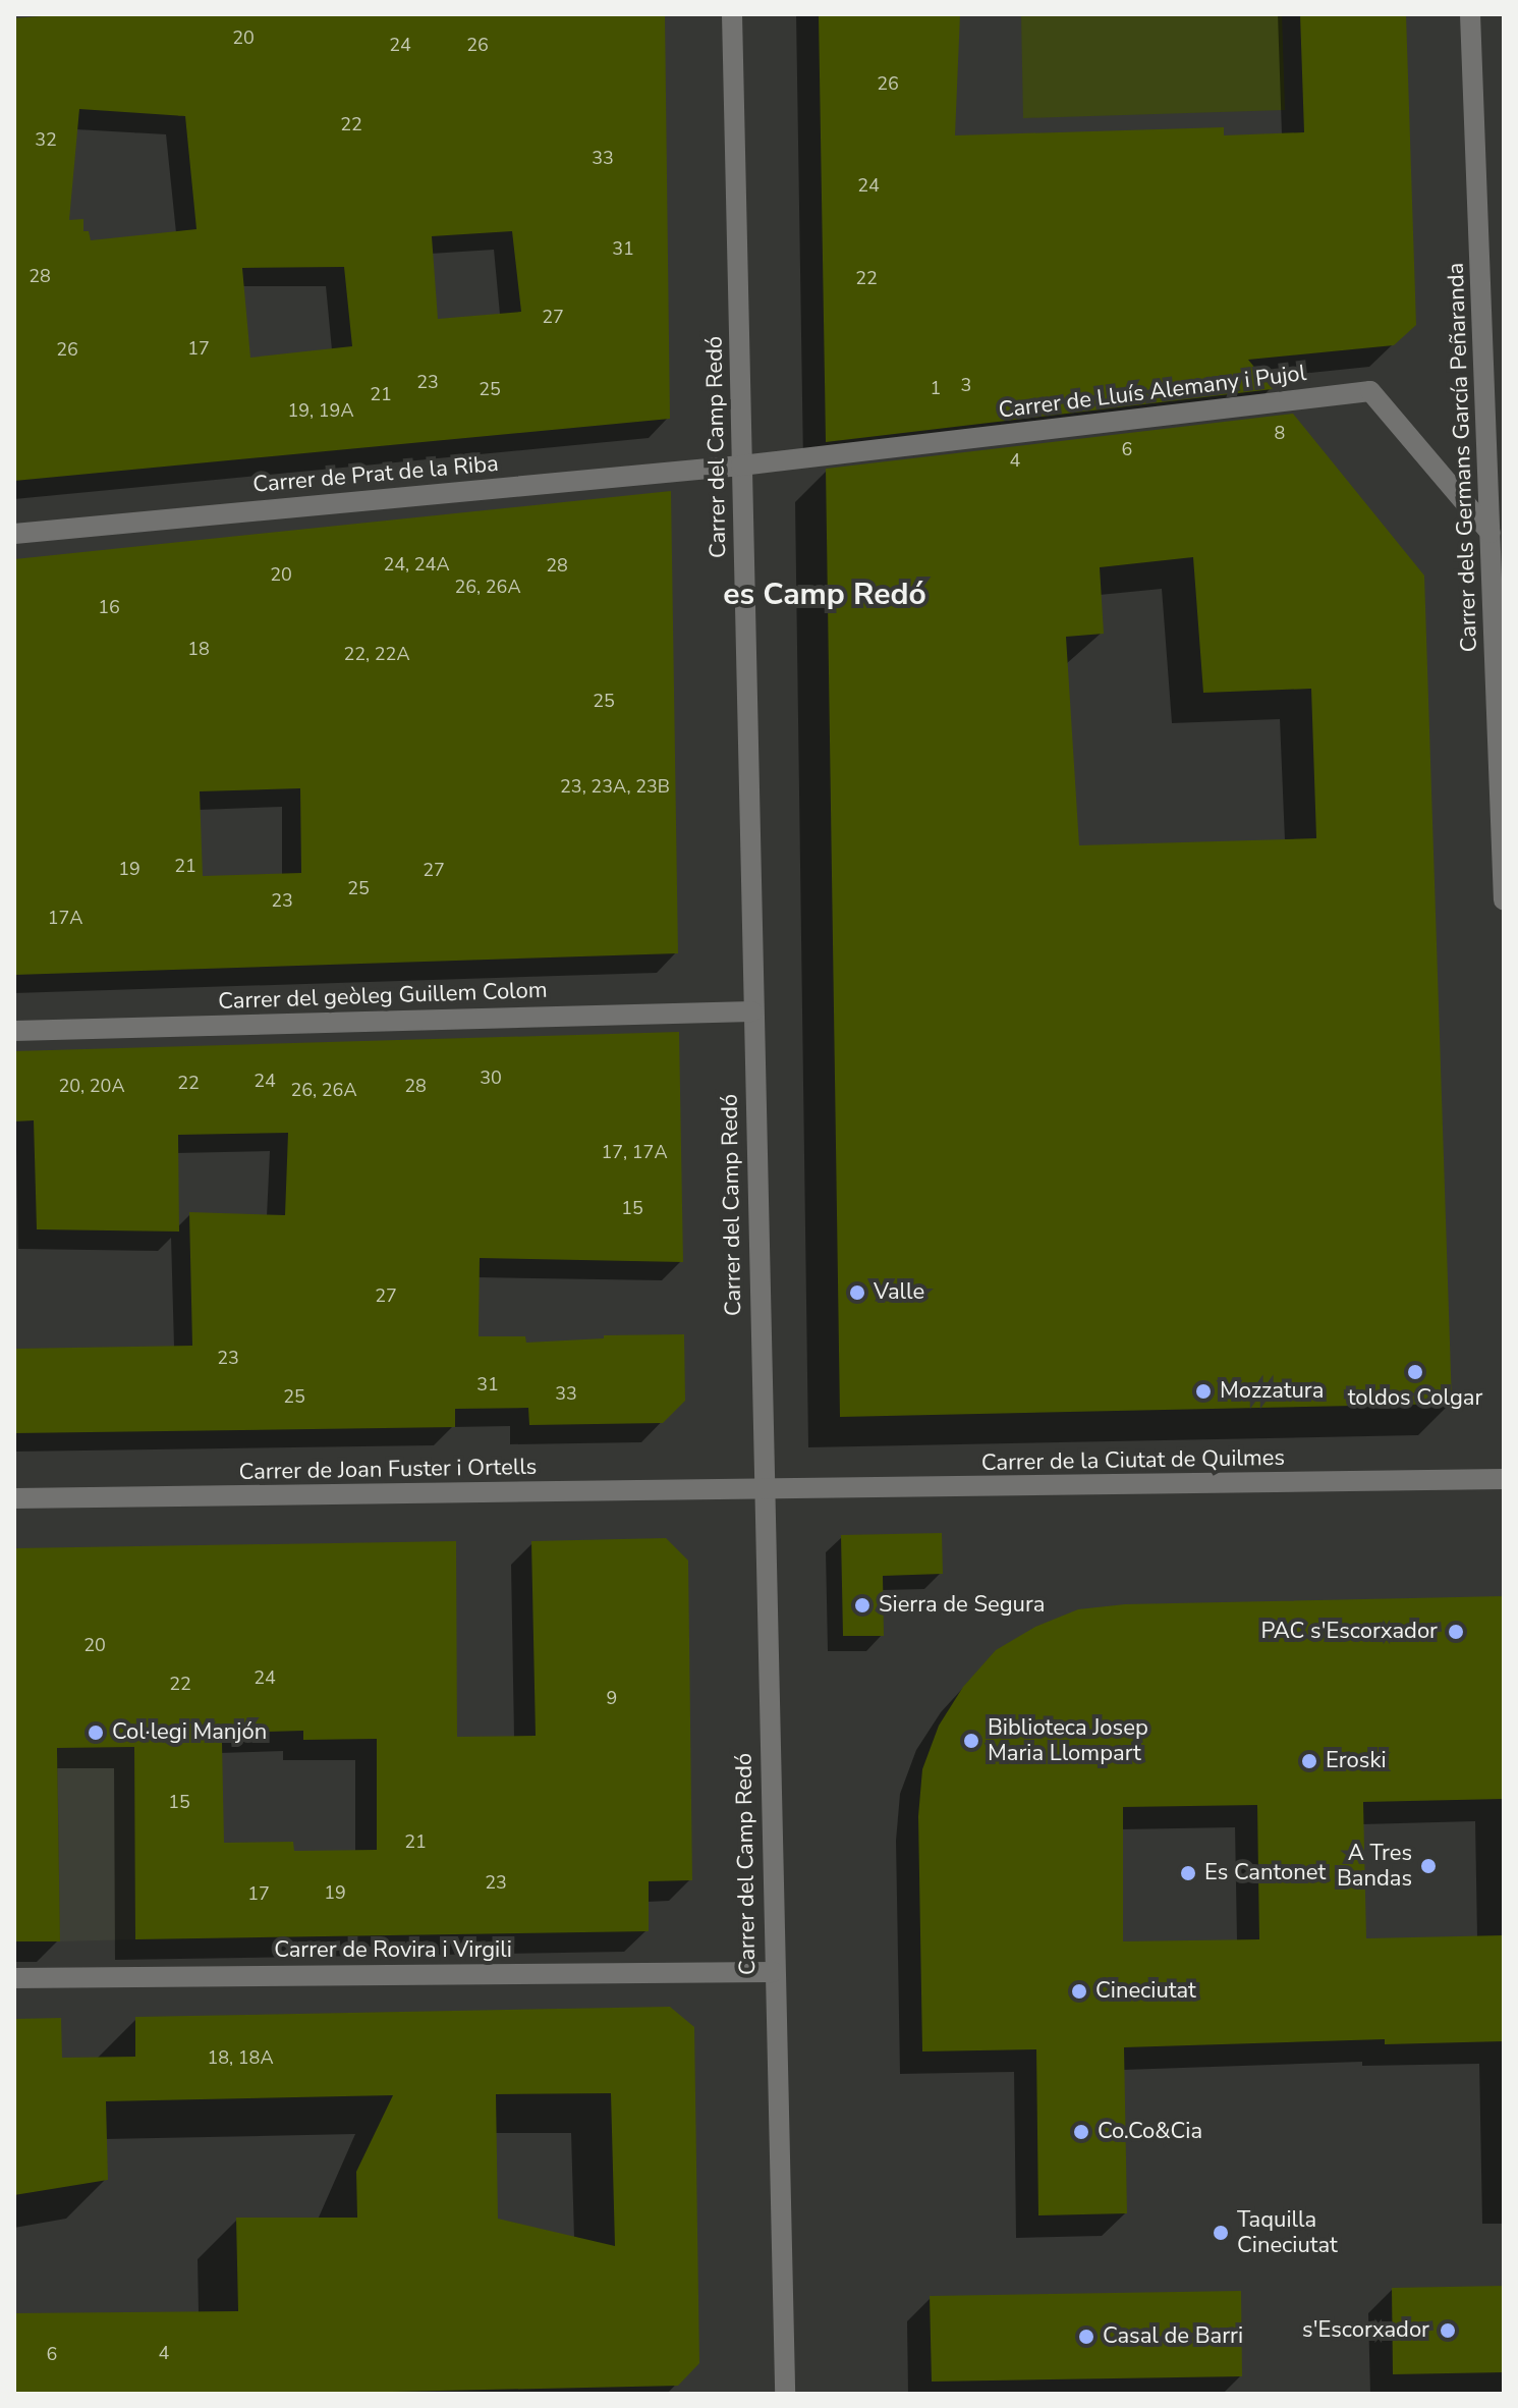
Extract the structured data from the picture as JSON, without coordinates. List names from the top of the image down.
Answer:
{
  "streets": {
    "street": [
      "Carrer de Lluís Alemany i Pujol",
      "Carrer del Camp Redó",
      "Carrer dels Germans García Peñaranda",
      "Carrer de Prat de la Riba",
      "Carrer del geòleg Guillem Colom",
      "Carrer de la Ciutat de Quilmes",
      "Carrer de Joan Fuster i Ortells",
      "Carrer de Rovira i Virgili"
    ]
  },
  "crossings": [
    ["Carrer de Lluís Alemany i Pujol", "Carrer del Camp Redó"],
    ["Carrer de Lluís Alemany i Pujol", "Carrer dels Germans García Peñaranda"],
    ["Carrer de Lluís Alemany i Pujol", "Carrer de Prat de la Riba"],
    ["Carrer del Camp Redó", "Carrer de Prat de la Riba"],
    ["Carrer del Camp Redó", "Carrer del geòleg Guillem Colom"],
    ["Carrer del Camp Redó", "Carrer de la Ciutat de Quilmes"],
    ["Carrer del Camp Redó", "Carrer de Joan Fuster i Ortells"],
    ["Carrer del Camp Redó", "Carrer de Rovira i Virgili"],
    ["Carrer de la Ciutat de Quilmes", "Carrer de Joan Fuster i Ortells"]
  ],
  "districts": ["es Camp Redó"],
  "places": [
    "Valle",
    "toldos Colgar",
    "Mozzatura",
    "Sierra de Segura",
    "PAC s'Escorxador",
    "Col·legi Manjón",
    "Biblioteca Josep Maria Llompart",
    "Eroski",
    "A Tres Bandas",
    "Es Cantonet",
    "Cineciutat",
    "Co.Co&Cia",
    "Taquilla Cineciutat",
    "s'Escorxador",
    "Casal de Barri"
  ],
  "house_numbers": [
    "20",
    "24",
    "26",
    "26",
    "22",
    "32",
    "33",
    "24",
    "31",
    "28",
    "22",
    "27",
    "17",
    "26",
    "23",
    "3",
    "1",
    "25",
    "21",
    "19, 19A",
    "8",
    "6",
    "4",
    "24, 24A",
    "28",
    "20",
    "26, 26A",
    "16",
    "18",
    "22, 22A",
    "25",
    "23, 23A, 23B",
    "21",
    "19",
    "27",
    "25",
    "23",
    "17A",
    "30",
    "24",
    "22",
    "20, 20A",
    "28",
    "26, 26A",
    "17, 17A",
    "15",
    "27",
    "23",
    "31",
    "33",
    "25",
    "20",
    "24",
    "22",
    "9",
    "15",
    "21",
    "23",
    "19",
    "17",
    "18, 18A",
    "4",
    "6"
  ]
}
